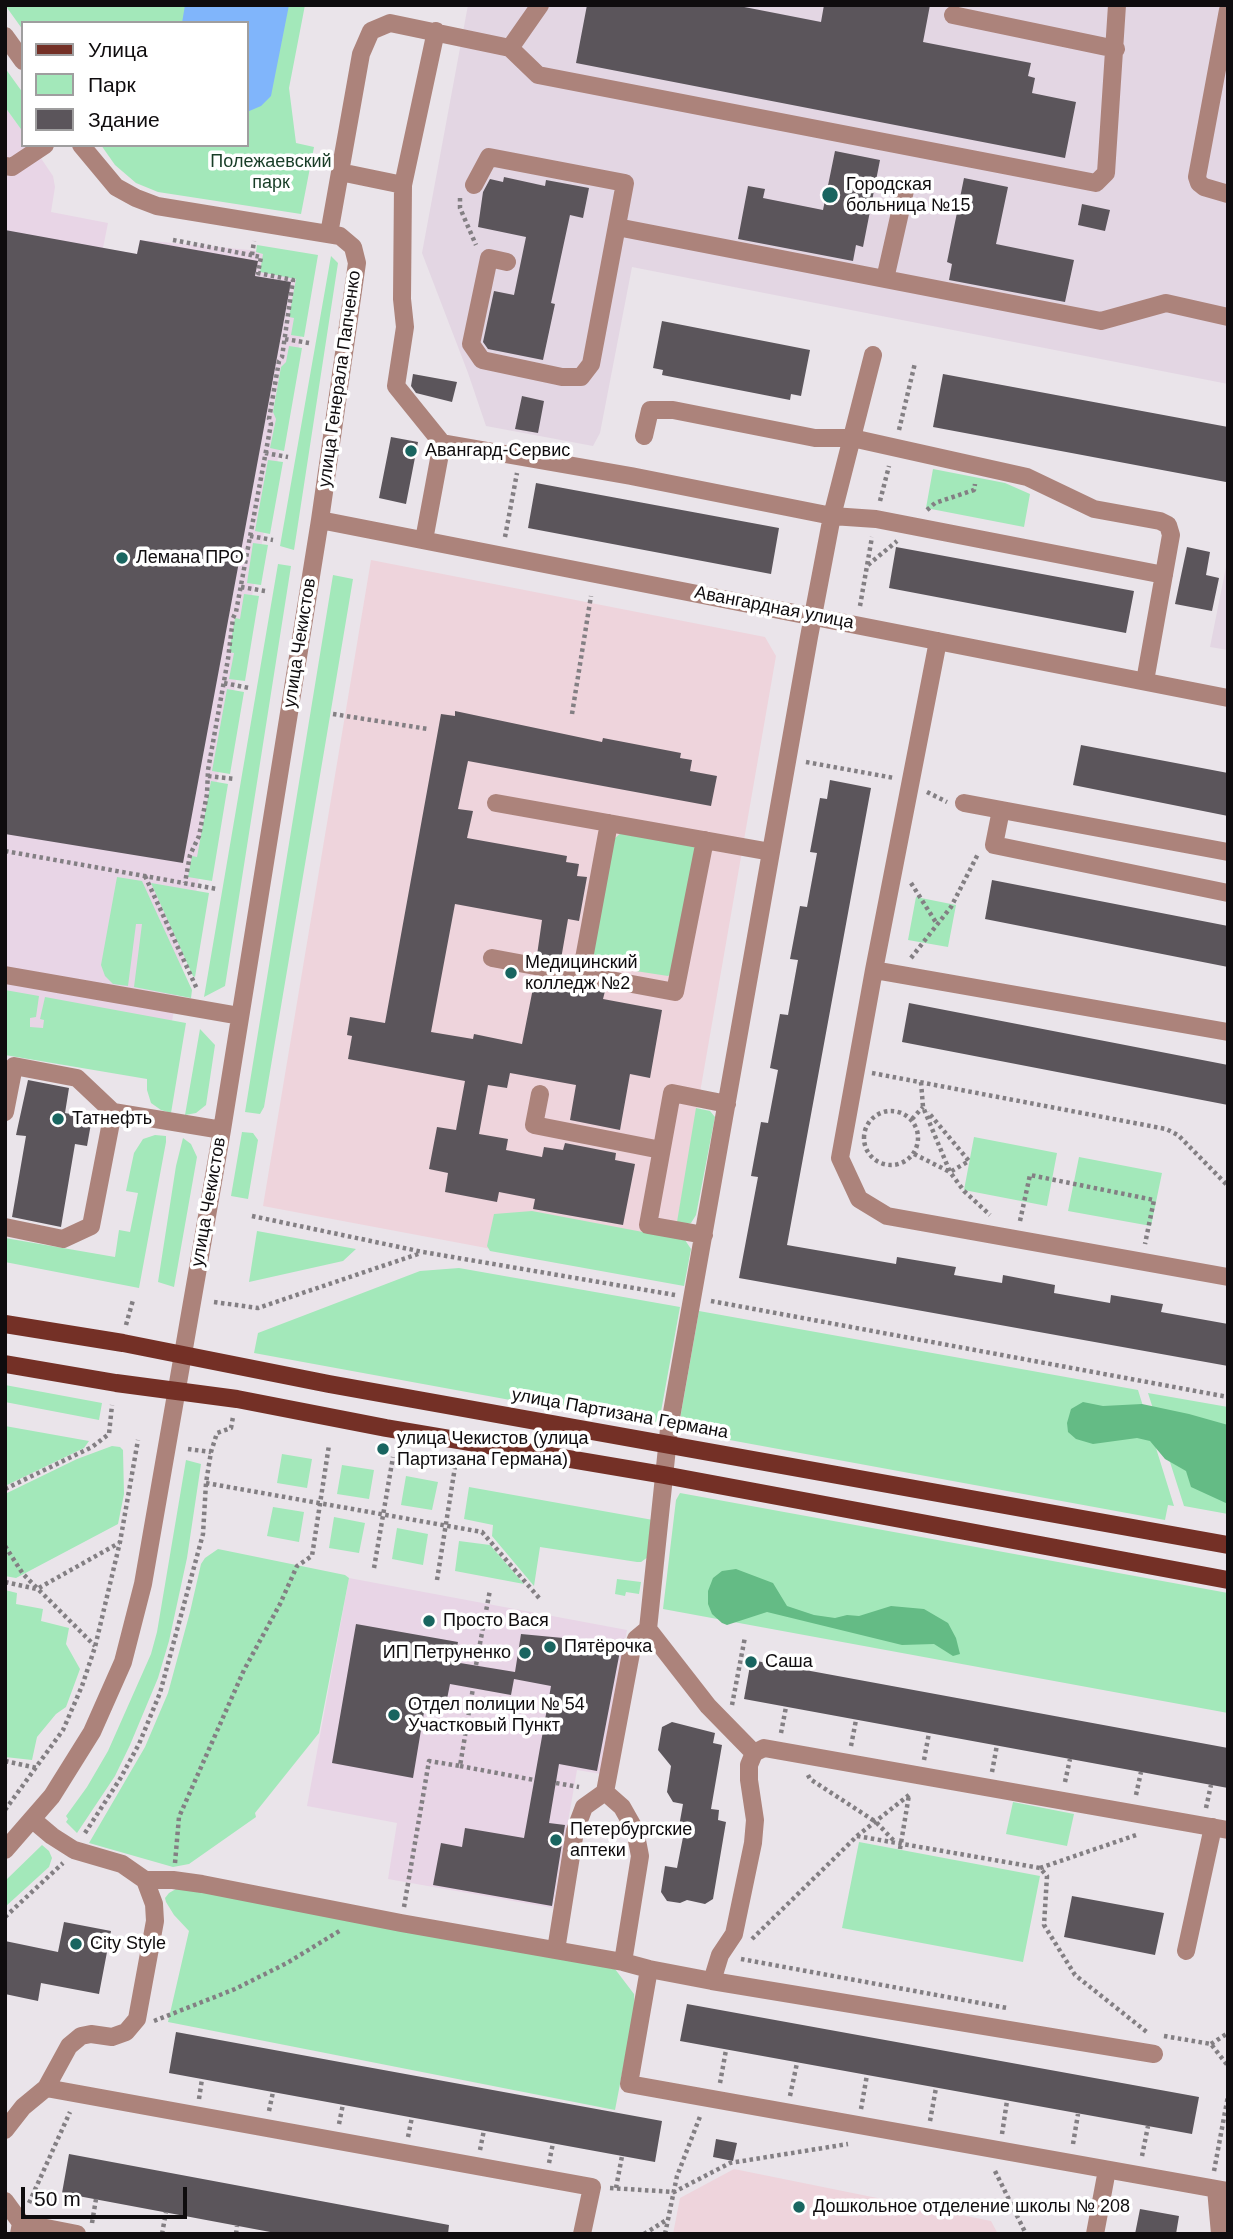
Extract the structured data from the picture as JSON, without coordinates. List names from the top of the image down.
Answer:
{
  "streets": {
    "main road": ["улица Партизана Германа"],
    "street": ["улица Генерала Папченко", "Авангардная улица", "улица Чекистов"]
  },
  "crossings": [
    ["улица Генерала Папченко", "Авангардная улица"],
    ["улица Генерала Папченко", "улица Чекистов"],
    ["Авангардная улица", "улица Чекистов"],
    ["улица Чекистов", "улица Партизана Германа"]
  ],
  "parks": ["Полежаевский парк"],
  "places": [
    "Городская больница №15",
    "Авангард-Сервис",
    "Лемана ПРО",
    "Медицинский колледж №2",
    "Татнефть",
    "улица Чекистов (улица Партизана Германа)",
    "Просто Вася",
    "Пятёрочка",
    "ИП Петруненко",
    "Саша",
    "Отдел полиции № 54 Участковый Пункт",
    "Петербургские аптеки",
    "City Style",
    "Дошкольное отделение школы № 208"
  ],
  "legend": ["Улица", "Парк", "Здание"],
  "scale_bar": "50 m"
}
